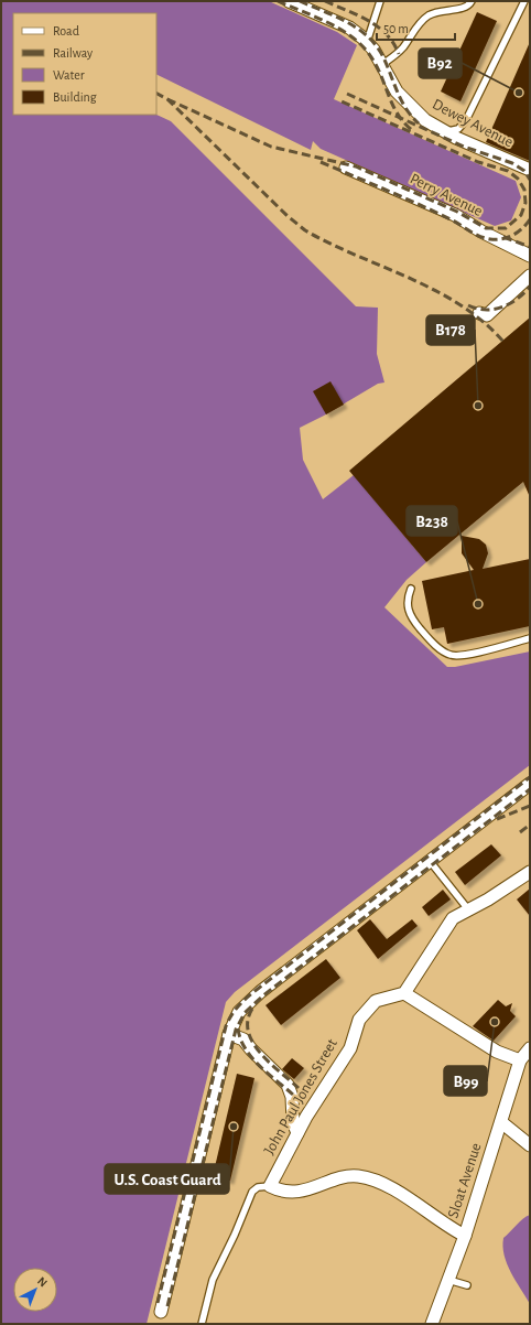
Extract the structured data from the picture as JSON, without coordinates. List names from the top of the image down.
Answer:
{
  "streets": {
    "street": [
      "Dewey Avenue",
      "Perry Avenue",
      "John Paul Jones Street",
      "Sloat Avenue"
    ]
  },
  "places": [
    "B92",
    "B178",
    "B238",
    "B99",
    "U.S. Coast Guard"
  ],
  "legend": [
    "Road",
    "Railway",
    "Water",
    "Building"
  ],
  "scale_bar": "50 m",
  "north": "top right"
}
